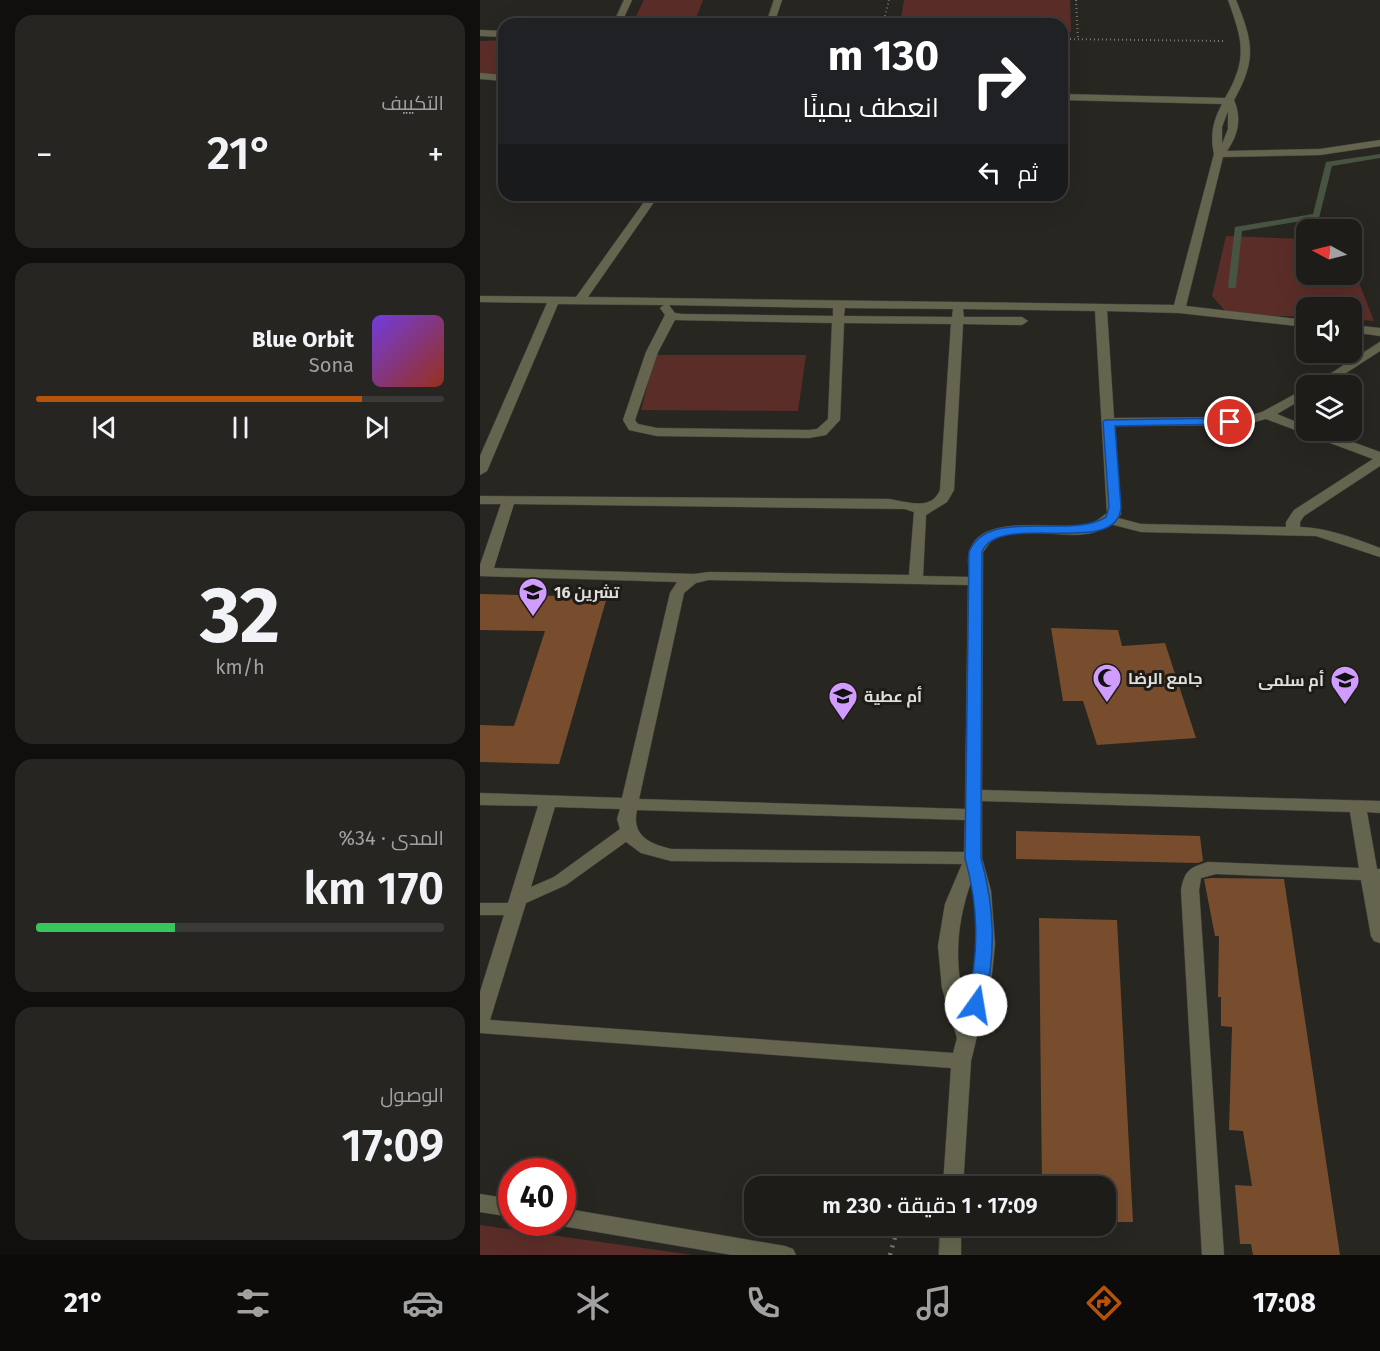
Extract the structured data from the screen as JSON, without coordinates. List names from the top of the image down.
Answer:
{
  "places": {
    "school or university": ["16 تشرين", "أم سلمى", "أم عطية"],
    "mosque": ["جامع الرضا"]
  },
  "north": "left",
  "page": {
    "tile": [
      "التكييف",
      ["32", "km/h"],
      ["المدى · 34%", "170 km"],
      ["الوصول", "17:09"]
    ],
    "turn": ["130 m", "انعطف يمينًا"],
    "heat": ["−", "21°", "+"],
    "then": "ثم",
    "song": ["Blue Orbit", "Sona"],
    "limit": "40",
    "trip": "17:09 · 1 دقيقة · 230 m",
    "tabs": ["17:08", "21°"]
  }
}
